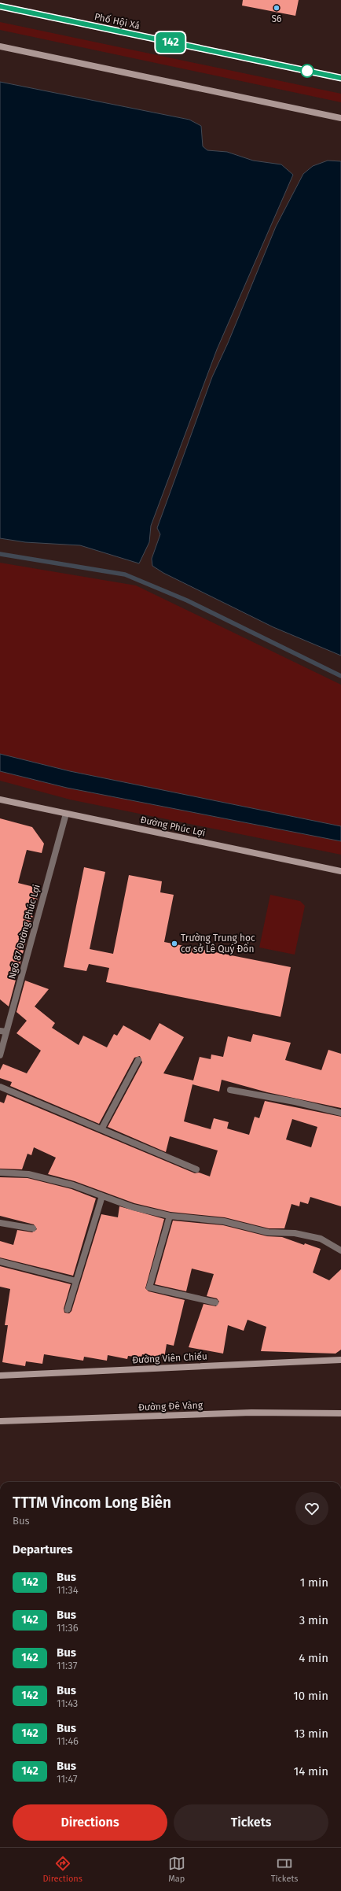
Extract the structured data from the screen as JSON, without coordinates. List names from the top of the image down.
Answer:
{
  "streets": {
    "main road": [
      "Phố Hội Xá",
      "Đường Phúc Lợi",
      "Đường Viên Chiếu",
      "Đường Đê Vàng"
    ],
    "street": ["Ngõ 87 Đường Phúc Lợi"]
  },
  "crossings": [
    ["Đường Phúc Lợi", "Ngõ 87 Đường Phúc Lợi"]
  ],
  "places": ["S6", "Trường Trung học cơ sở Lê Quý Đôn"],
  "lines": ["bus line 142"],
  "page": {
    "on_map": "142",
    "heading": [
      ["TTTM Vincom Long Biên", "Bus"],
      "Departures"
    ],
    "list": [
      {
        "mark": "142",
        "name": "Bus",
        "note": "11:34",
        "value": "1 min"
      },
      {
        "mark": "142",
        "name": "Bus",
        "note": "11:36",
        "value": "3 min"
      },
      {
        "mark": "142",
        "name": "Bus",
        "note": "11:37",
        "value": "4 min"
      },
      {
        "mark": "142",
        "name": "Bus",
        "note": "11:43",
        "value": "10 min"
      },
      {
        "mark": "142",
        "name": "Bus",
        "note": "11:46",
        "value": "13 min"
      },
      {
        "mark": "142",
        "name": "Bus",
        "note": "11:47",
        "value": "14 min"
      }
    ],
    "buttons": ["Directions", "Tickets"],
    "tabs": ["Directions", "Map", "Tickets"]
  }
}
